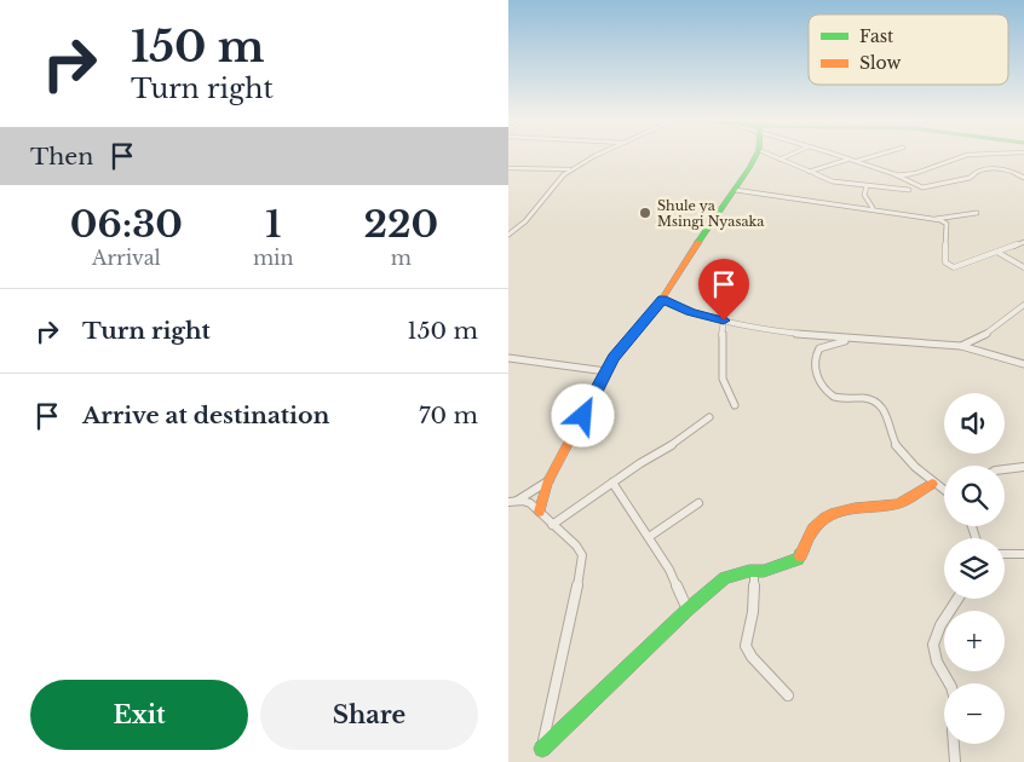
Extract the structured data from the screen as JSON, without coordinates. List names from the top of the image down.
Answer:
{
  "places": ["Shule ya Msingi Nyasaka"],
  "legend": ["Fast", "Slow"],
  "page": {
    "turn": ["150 m", "Turn right"],
    "then": "Then",
    "eta": [
      "06:30",
      "Arrival",
      "1",
      "min",
      "220",
      "m"
    ],
    "list": [
      {
        "name": "Turn right",
        "value": "150 m"
      },
      {
        "name": "Arrive at destination",
        "value": "70 m"
      }
    ],
    "map_buttons": ["+", "−"],
    "buttons": ["Exit", "Share"]
  }
}
